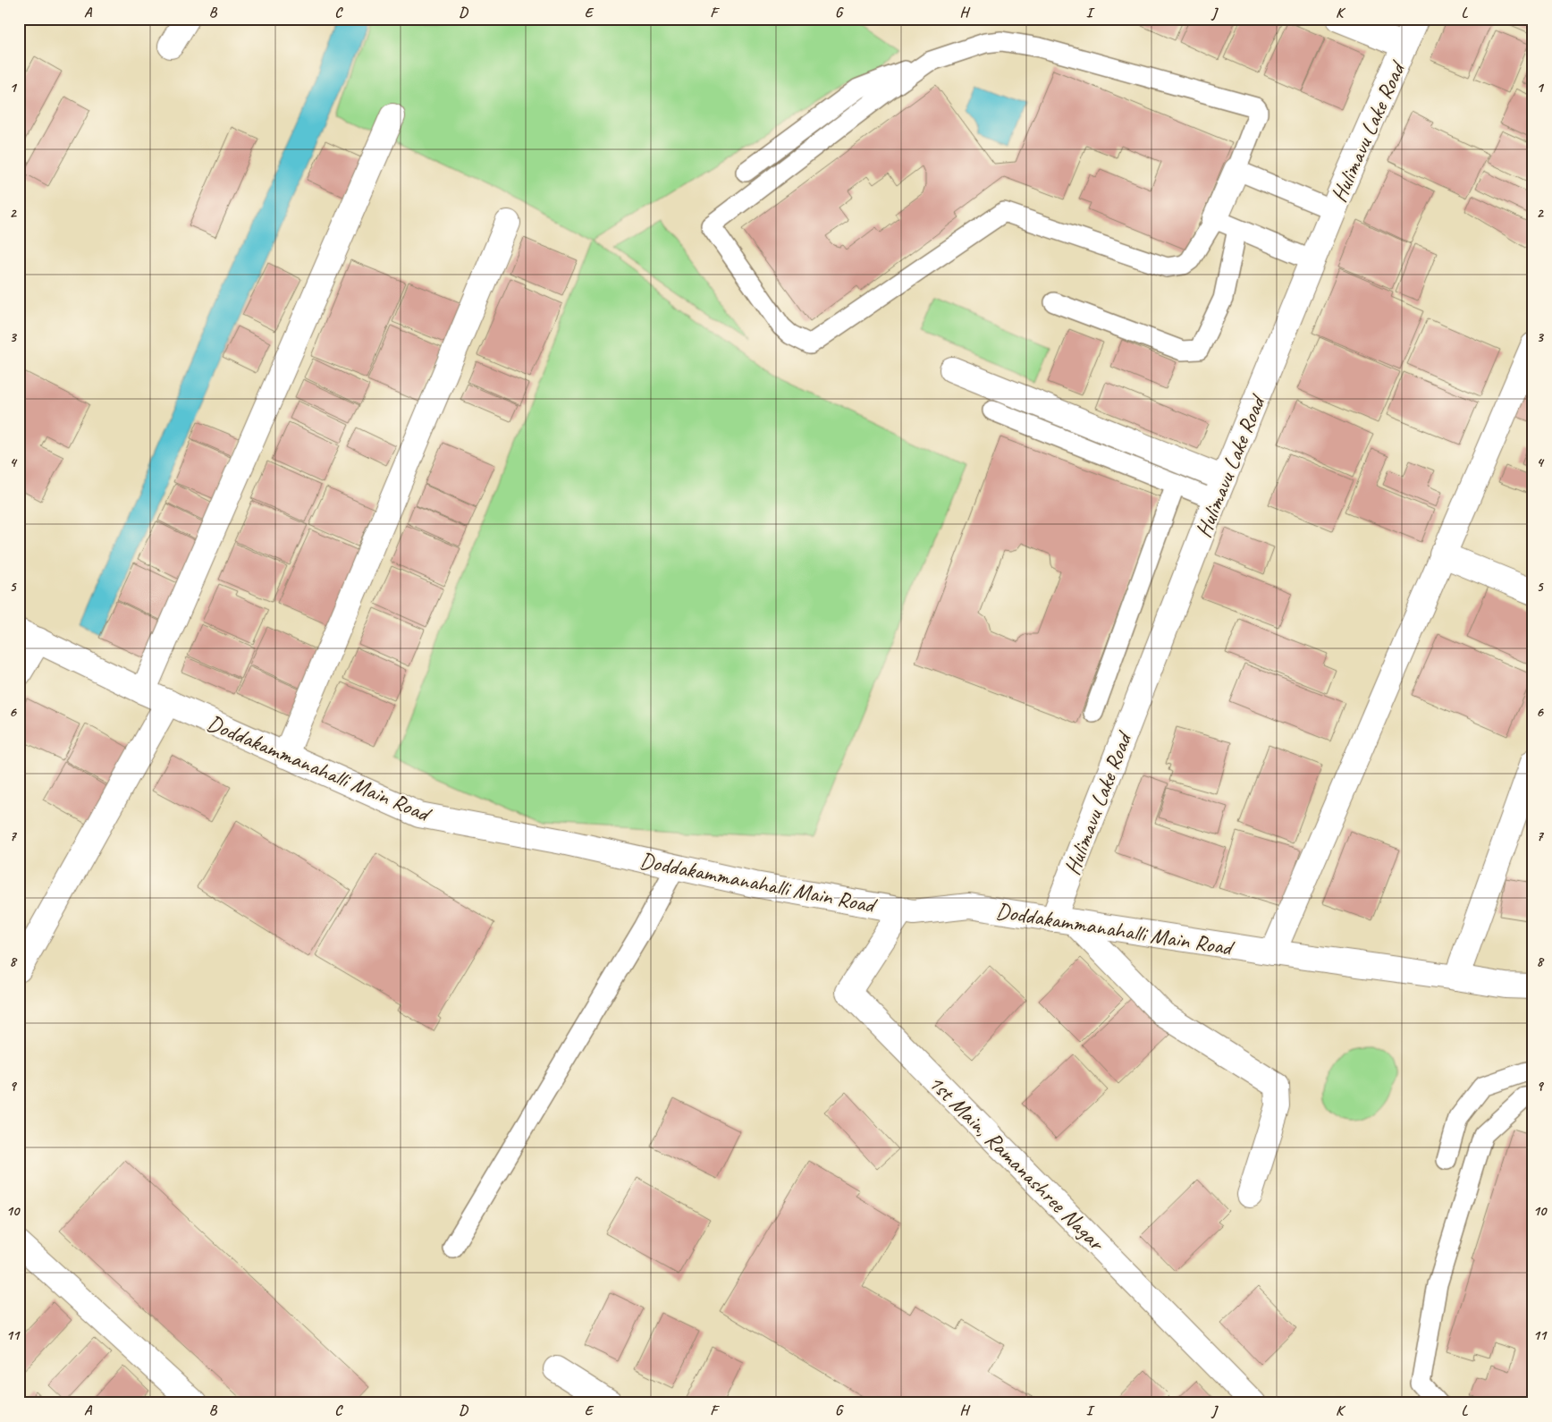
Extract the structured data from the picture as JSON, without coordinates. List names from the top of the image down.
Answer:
{
  "streets": {
    "street": ["Hulimavu Lake Road", "Doddakammanahalli Main Road", "1st Main, Ramanashree Nagar"]
  },
  "crossings": [
    ["Hulimavu Lake Road", "Doddakammanahalli Main Road"],
    ["Doddakammanahalli Main Road", "1st Main, Ramanashree Nagar"]
  ],
  "grid": {
    "columns": [
      "A",
      "B",
      "C",
      "D",
      "E",
      "F",
      "G",
      "H",
      "I",
      "J",
      "K",
      "L"
    ],
    "rows": [
      "1",
      "2",
      "3",
      "4",
      "5",
      "6",
      "7",
      "8",
      "9",
      "10",
      "11"
    ]
  }
}
